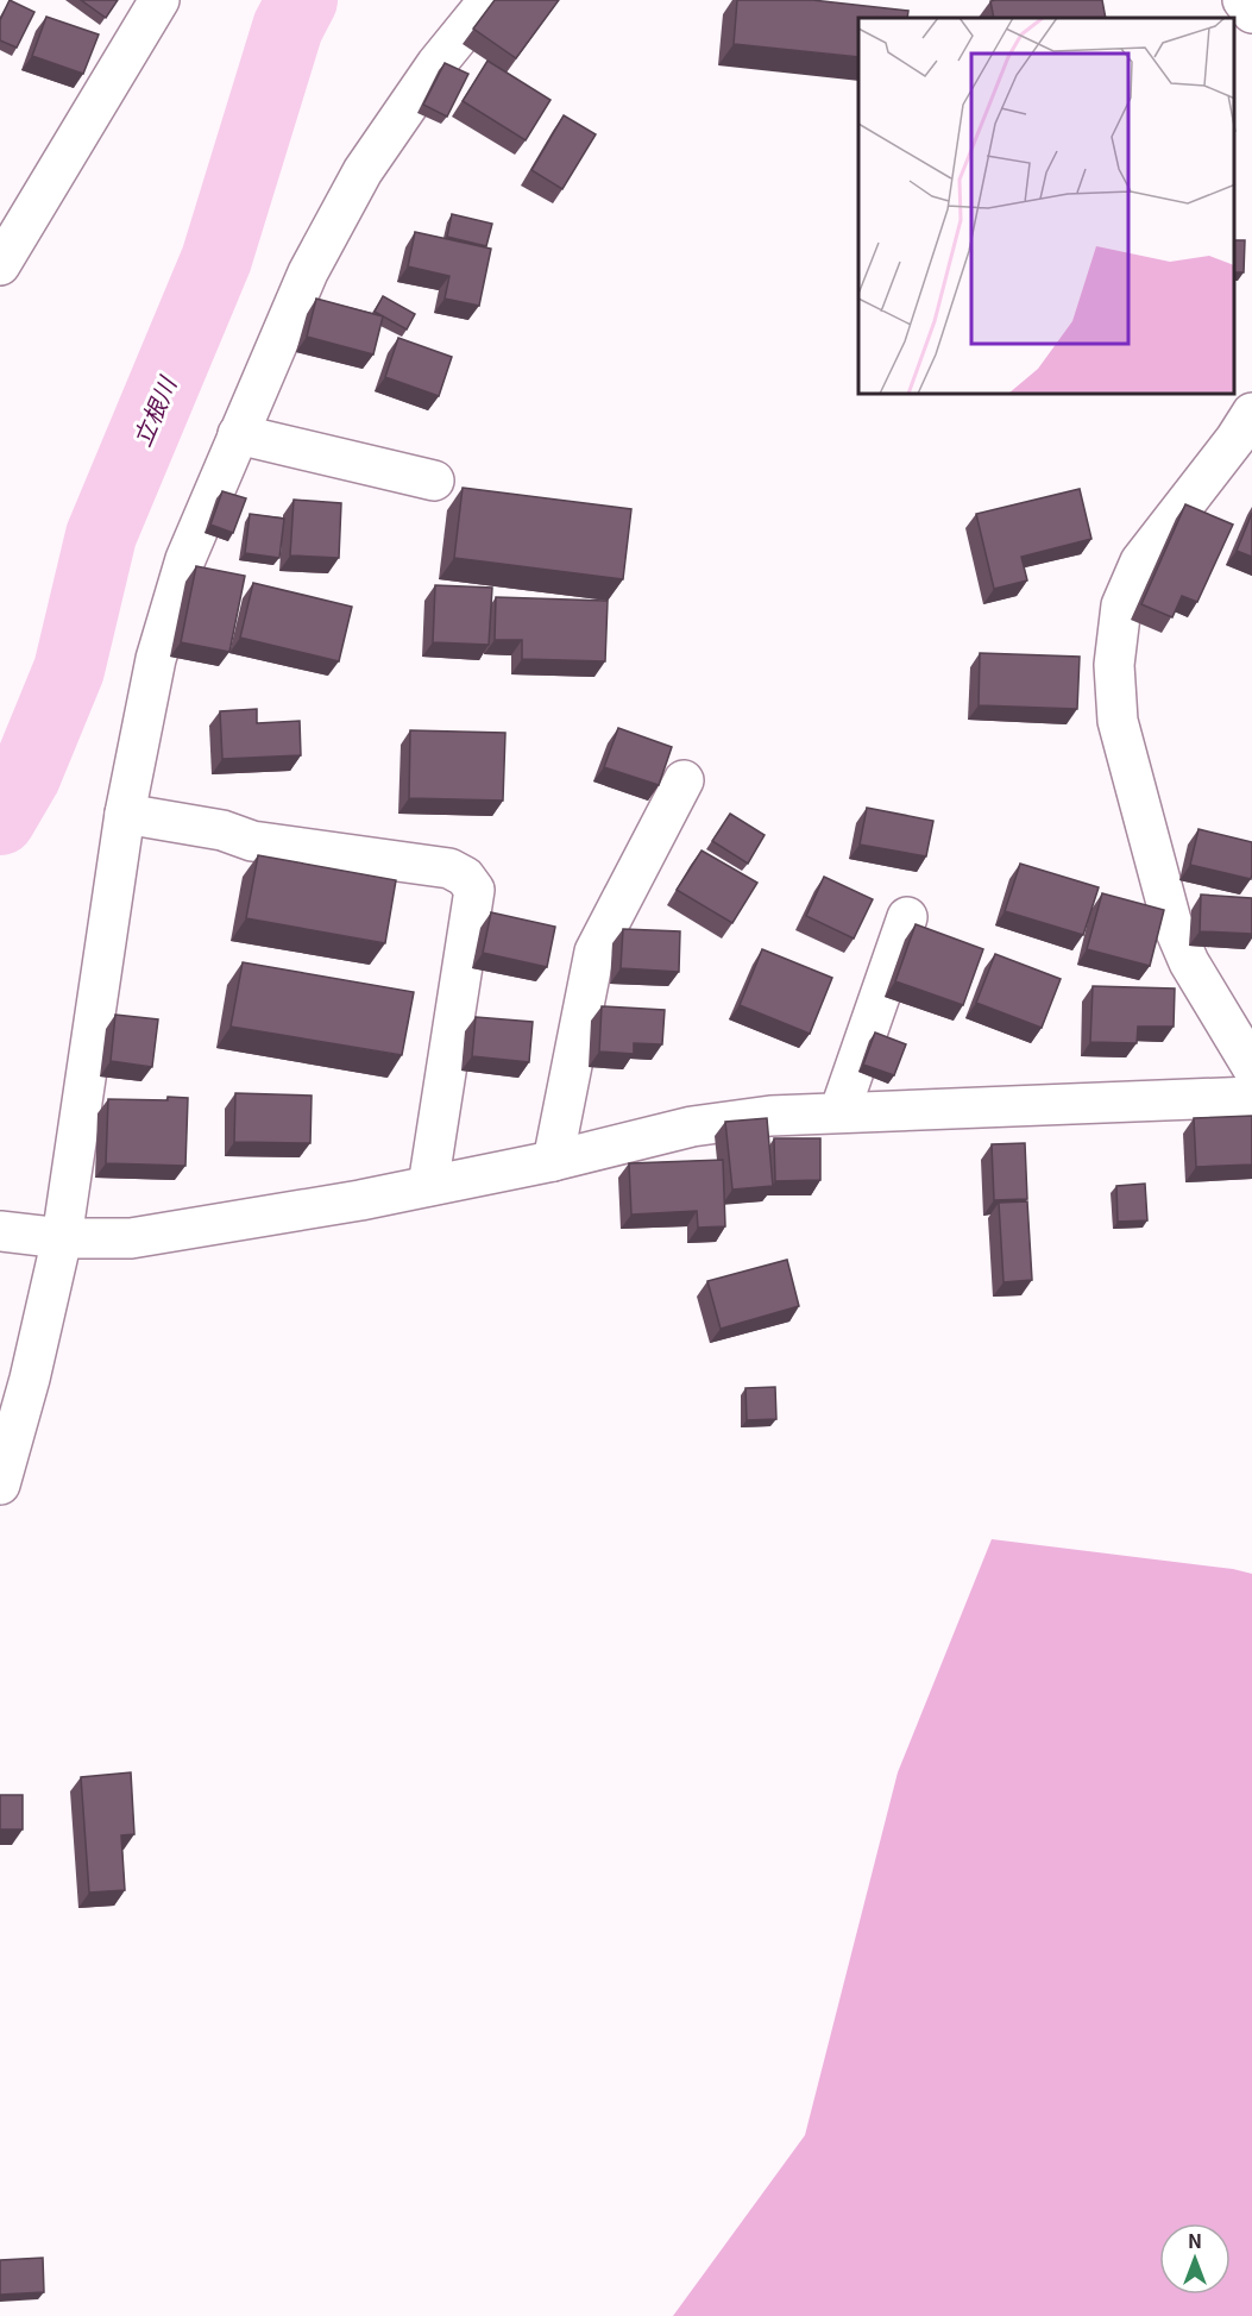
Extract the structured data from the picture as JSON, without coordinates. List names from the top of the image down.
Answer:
{
  "water": ["立根川"],
  "north": "top"
}
